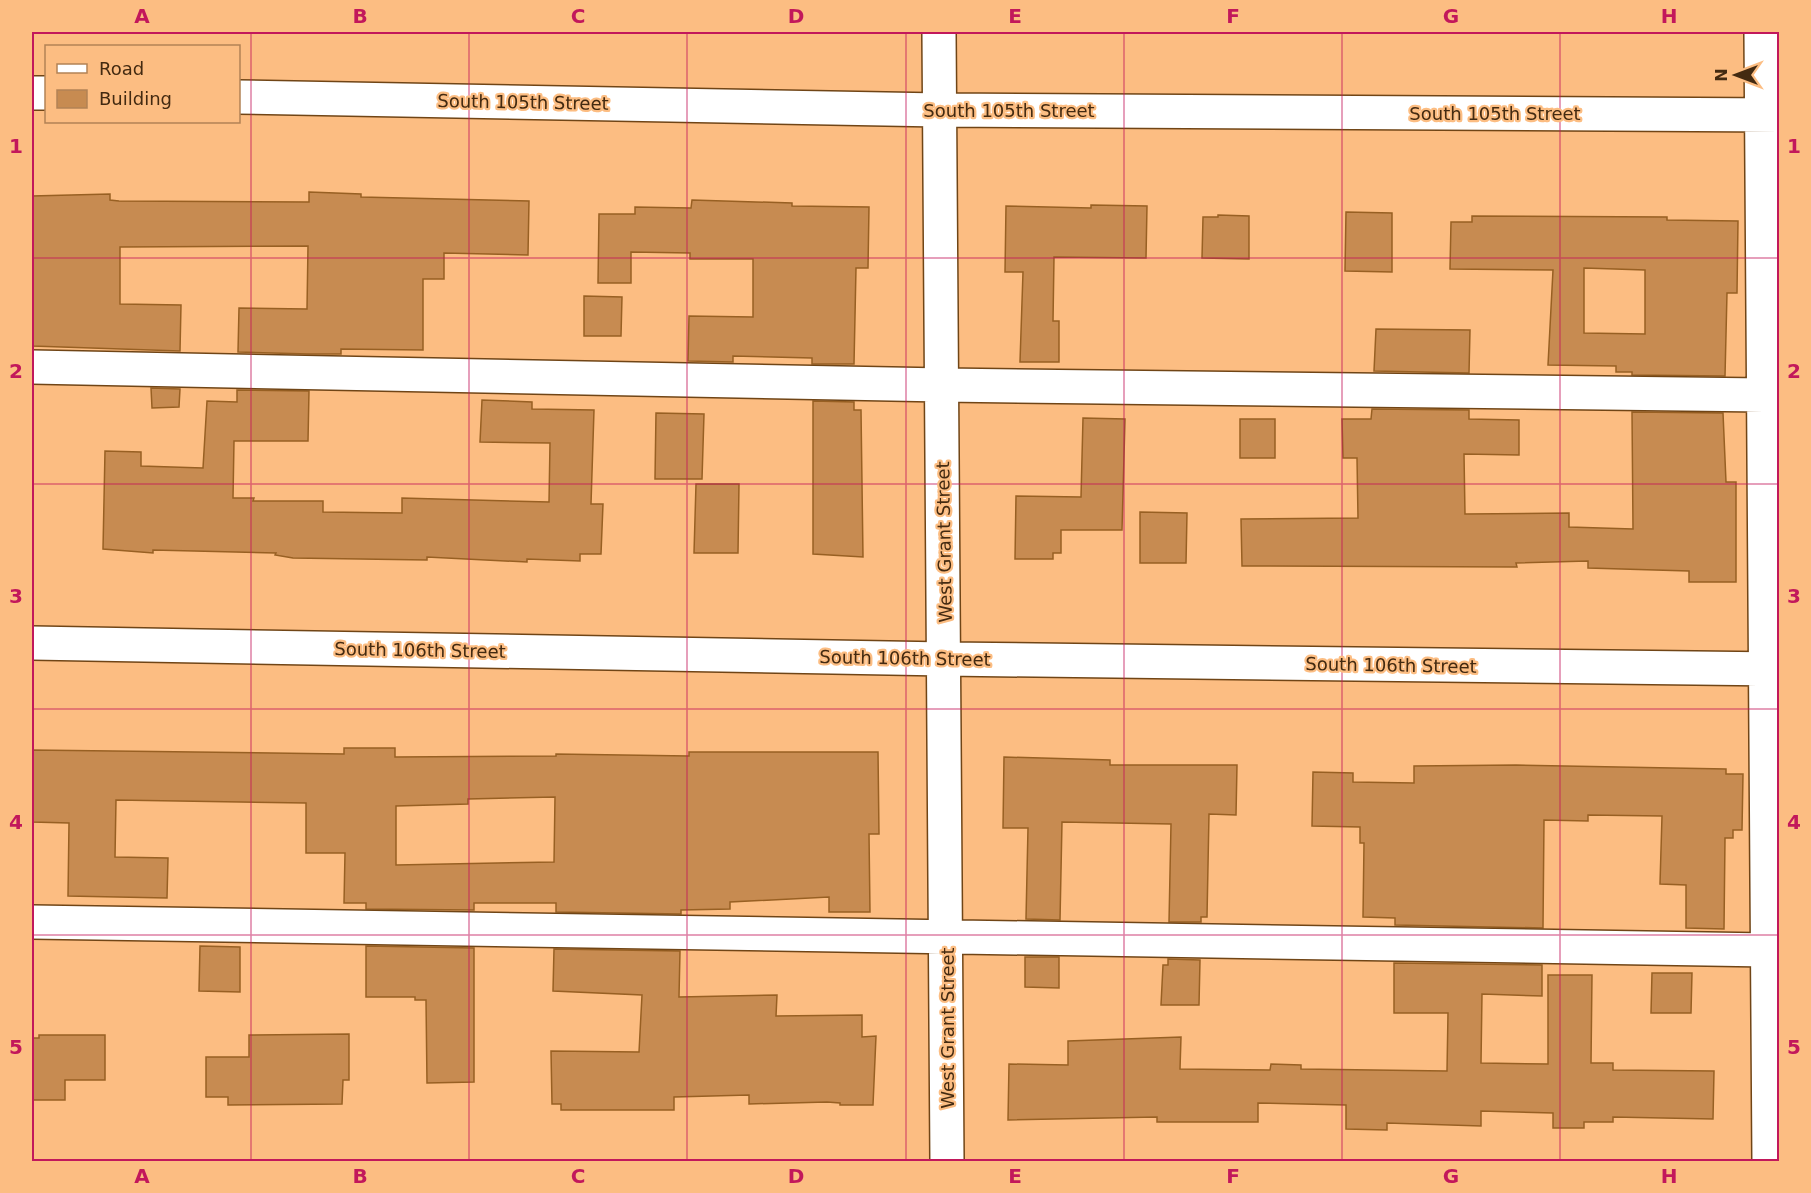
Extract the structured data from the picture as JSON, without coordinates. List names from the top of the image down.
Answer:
{
  "streets": {
    "street": ["South 105th Street", "West Grant Street", "South 106th Street"]
  },
  "crossings": [
    ["South 105th Street", "West Grant Street"],
    ["West Grant Street", "South 106th Street"]
  ],
  "legend": ["Road", "Building"],
  "north": "left",
  "grid": {
    "columns": [
      "A",
      "B",
      "C",
      "D",
      "E",
      "F",
      "G",
      "H"
    ],
    "rows": [
      "1",
      "2",
      "3",
      "4",
      "5"
    ]
  }
}
